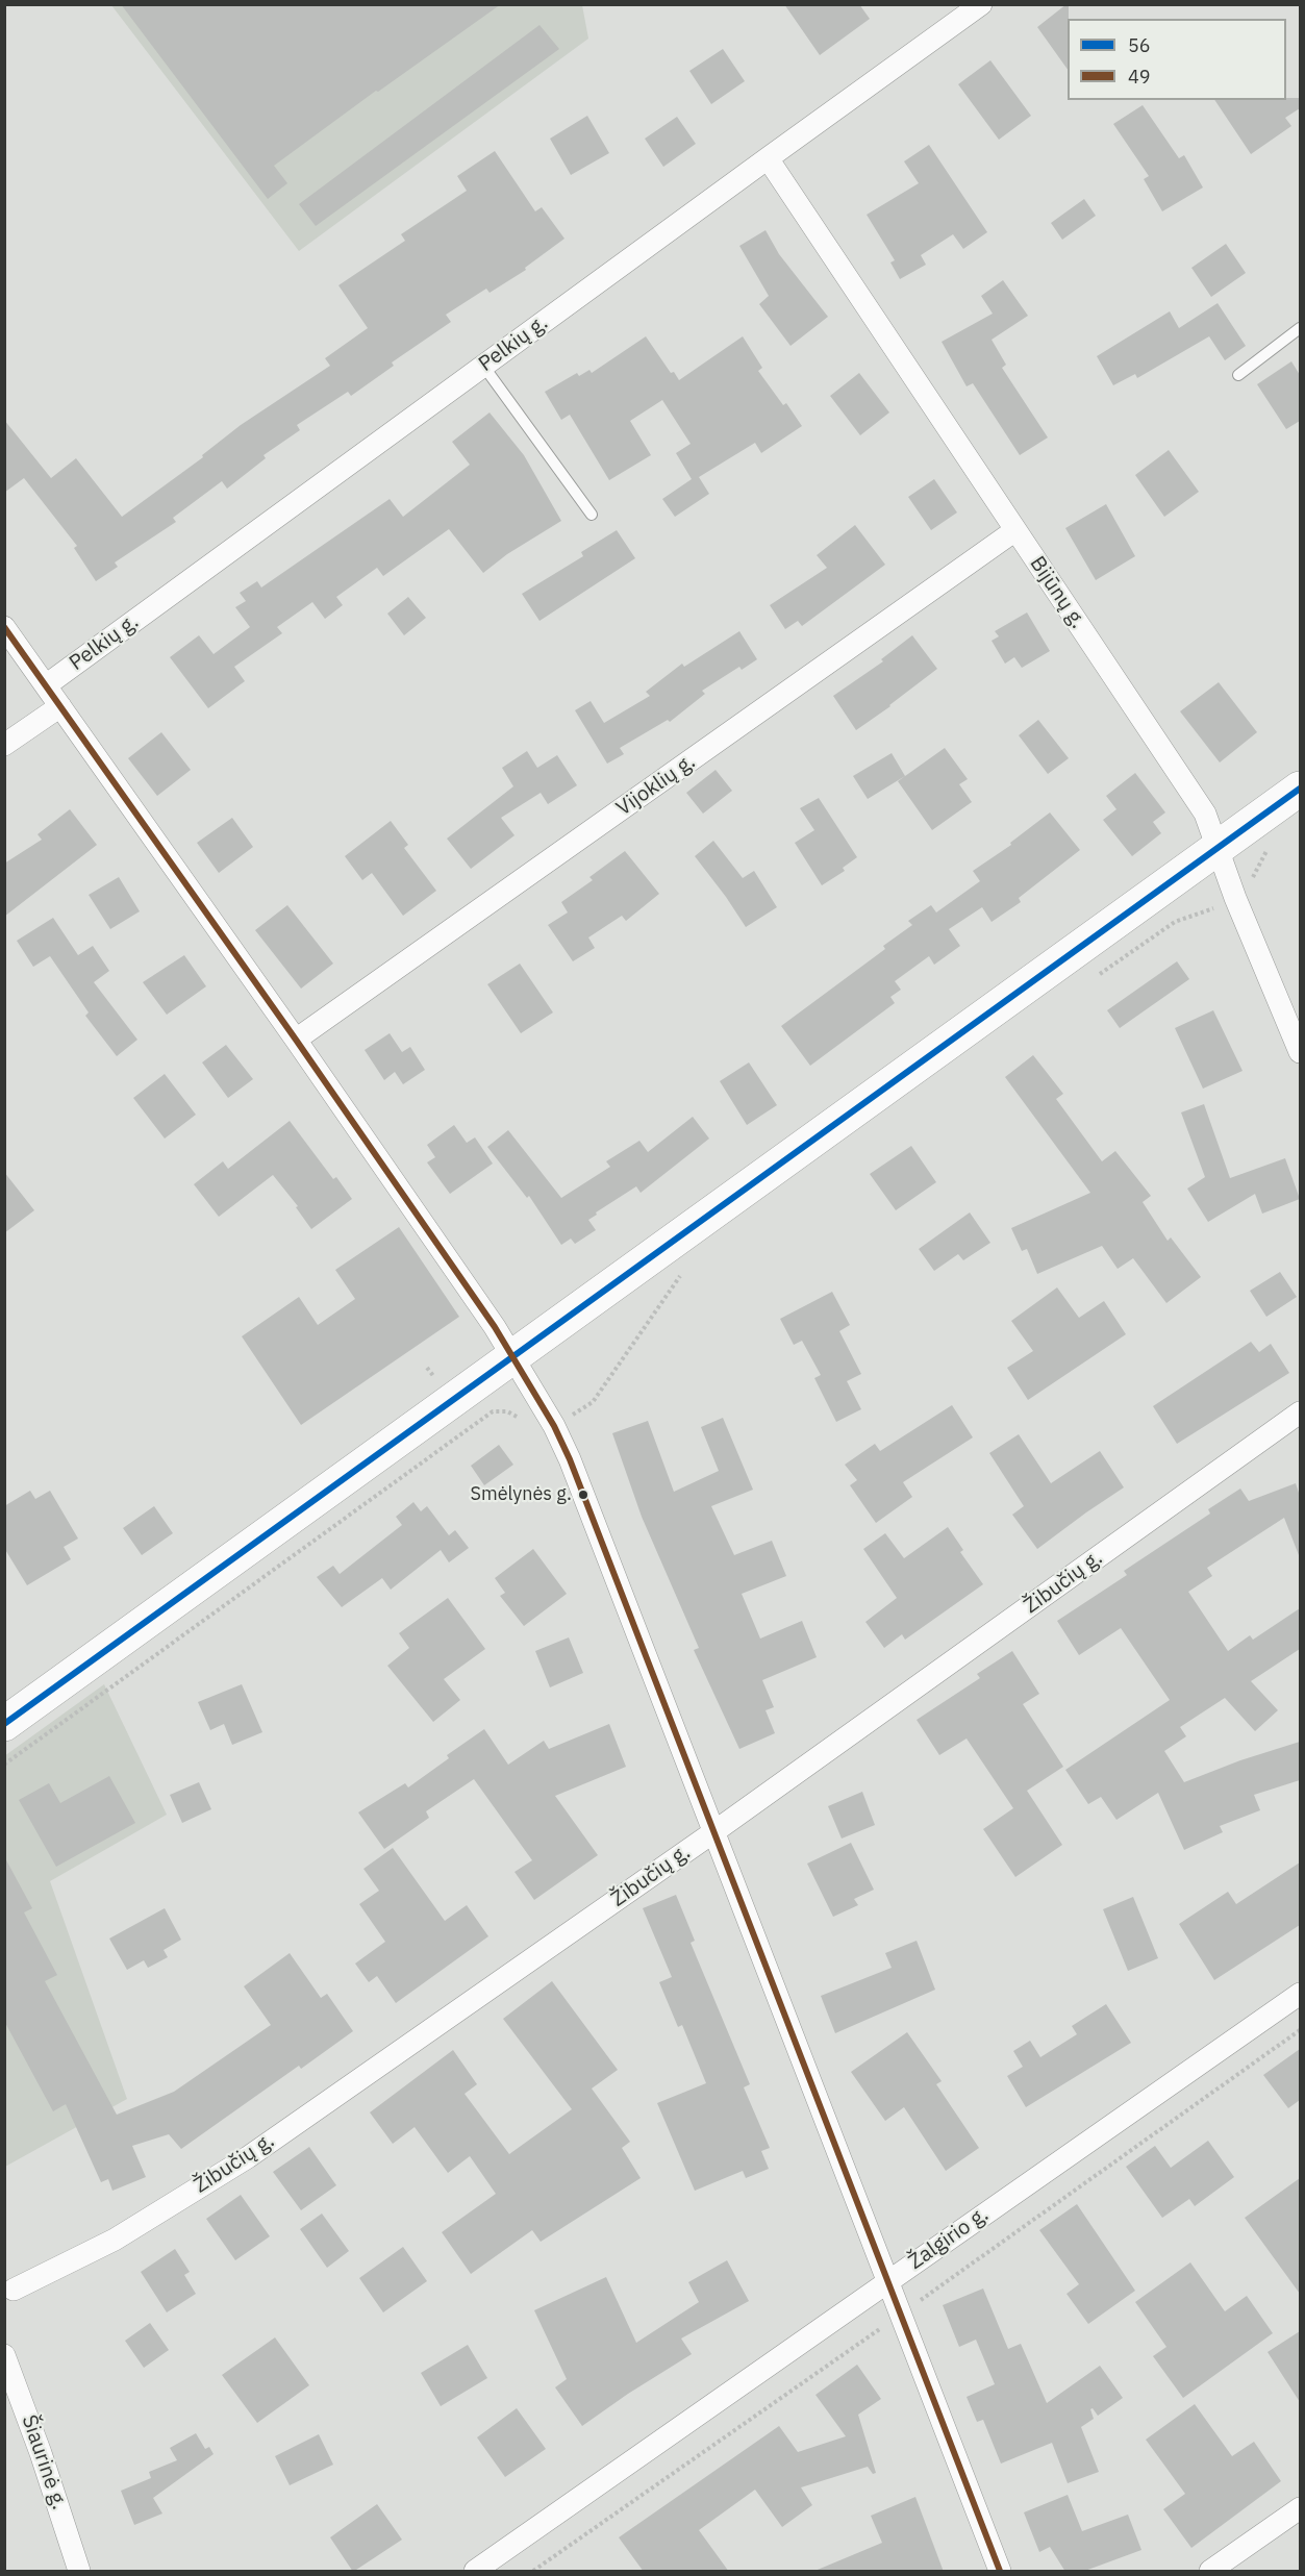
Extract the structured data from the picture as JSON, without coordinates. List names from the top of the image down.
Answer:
{
  "streets": {
    "street": [
      "Pelkių g.",
      "Bijūnų g.",
      "Vijoklių g.",
      "Žibučių g.",
      "Žalgirio g.",
      "Šiaurinė g."
    ]
  },
  "crossings": [
    ["Pelkių g.", "Bijūnų g."],
    ["Bijūnų g.", "Vijoklių g."]
  ],
  "places": ["Smėlynės g."],
  "lines": ["transit line 49", "transit line 56"],
  "legend": ["56", "49"]
}
